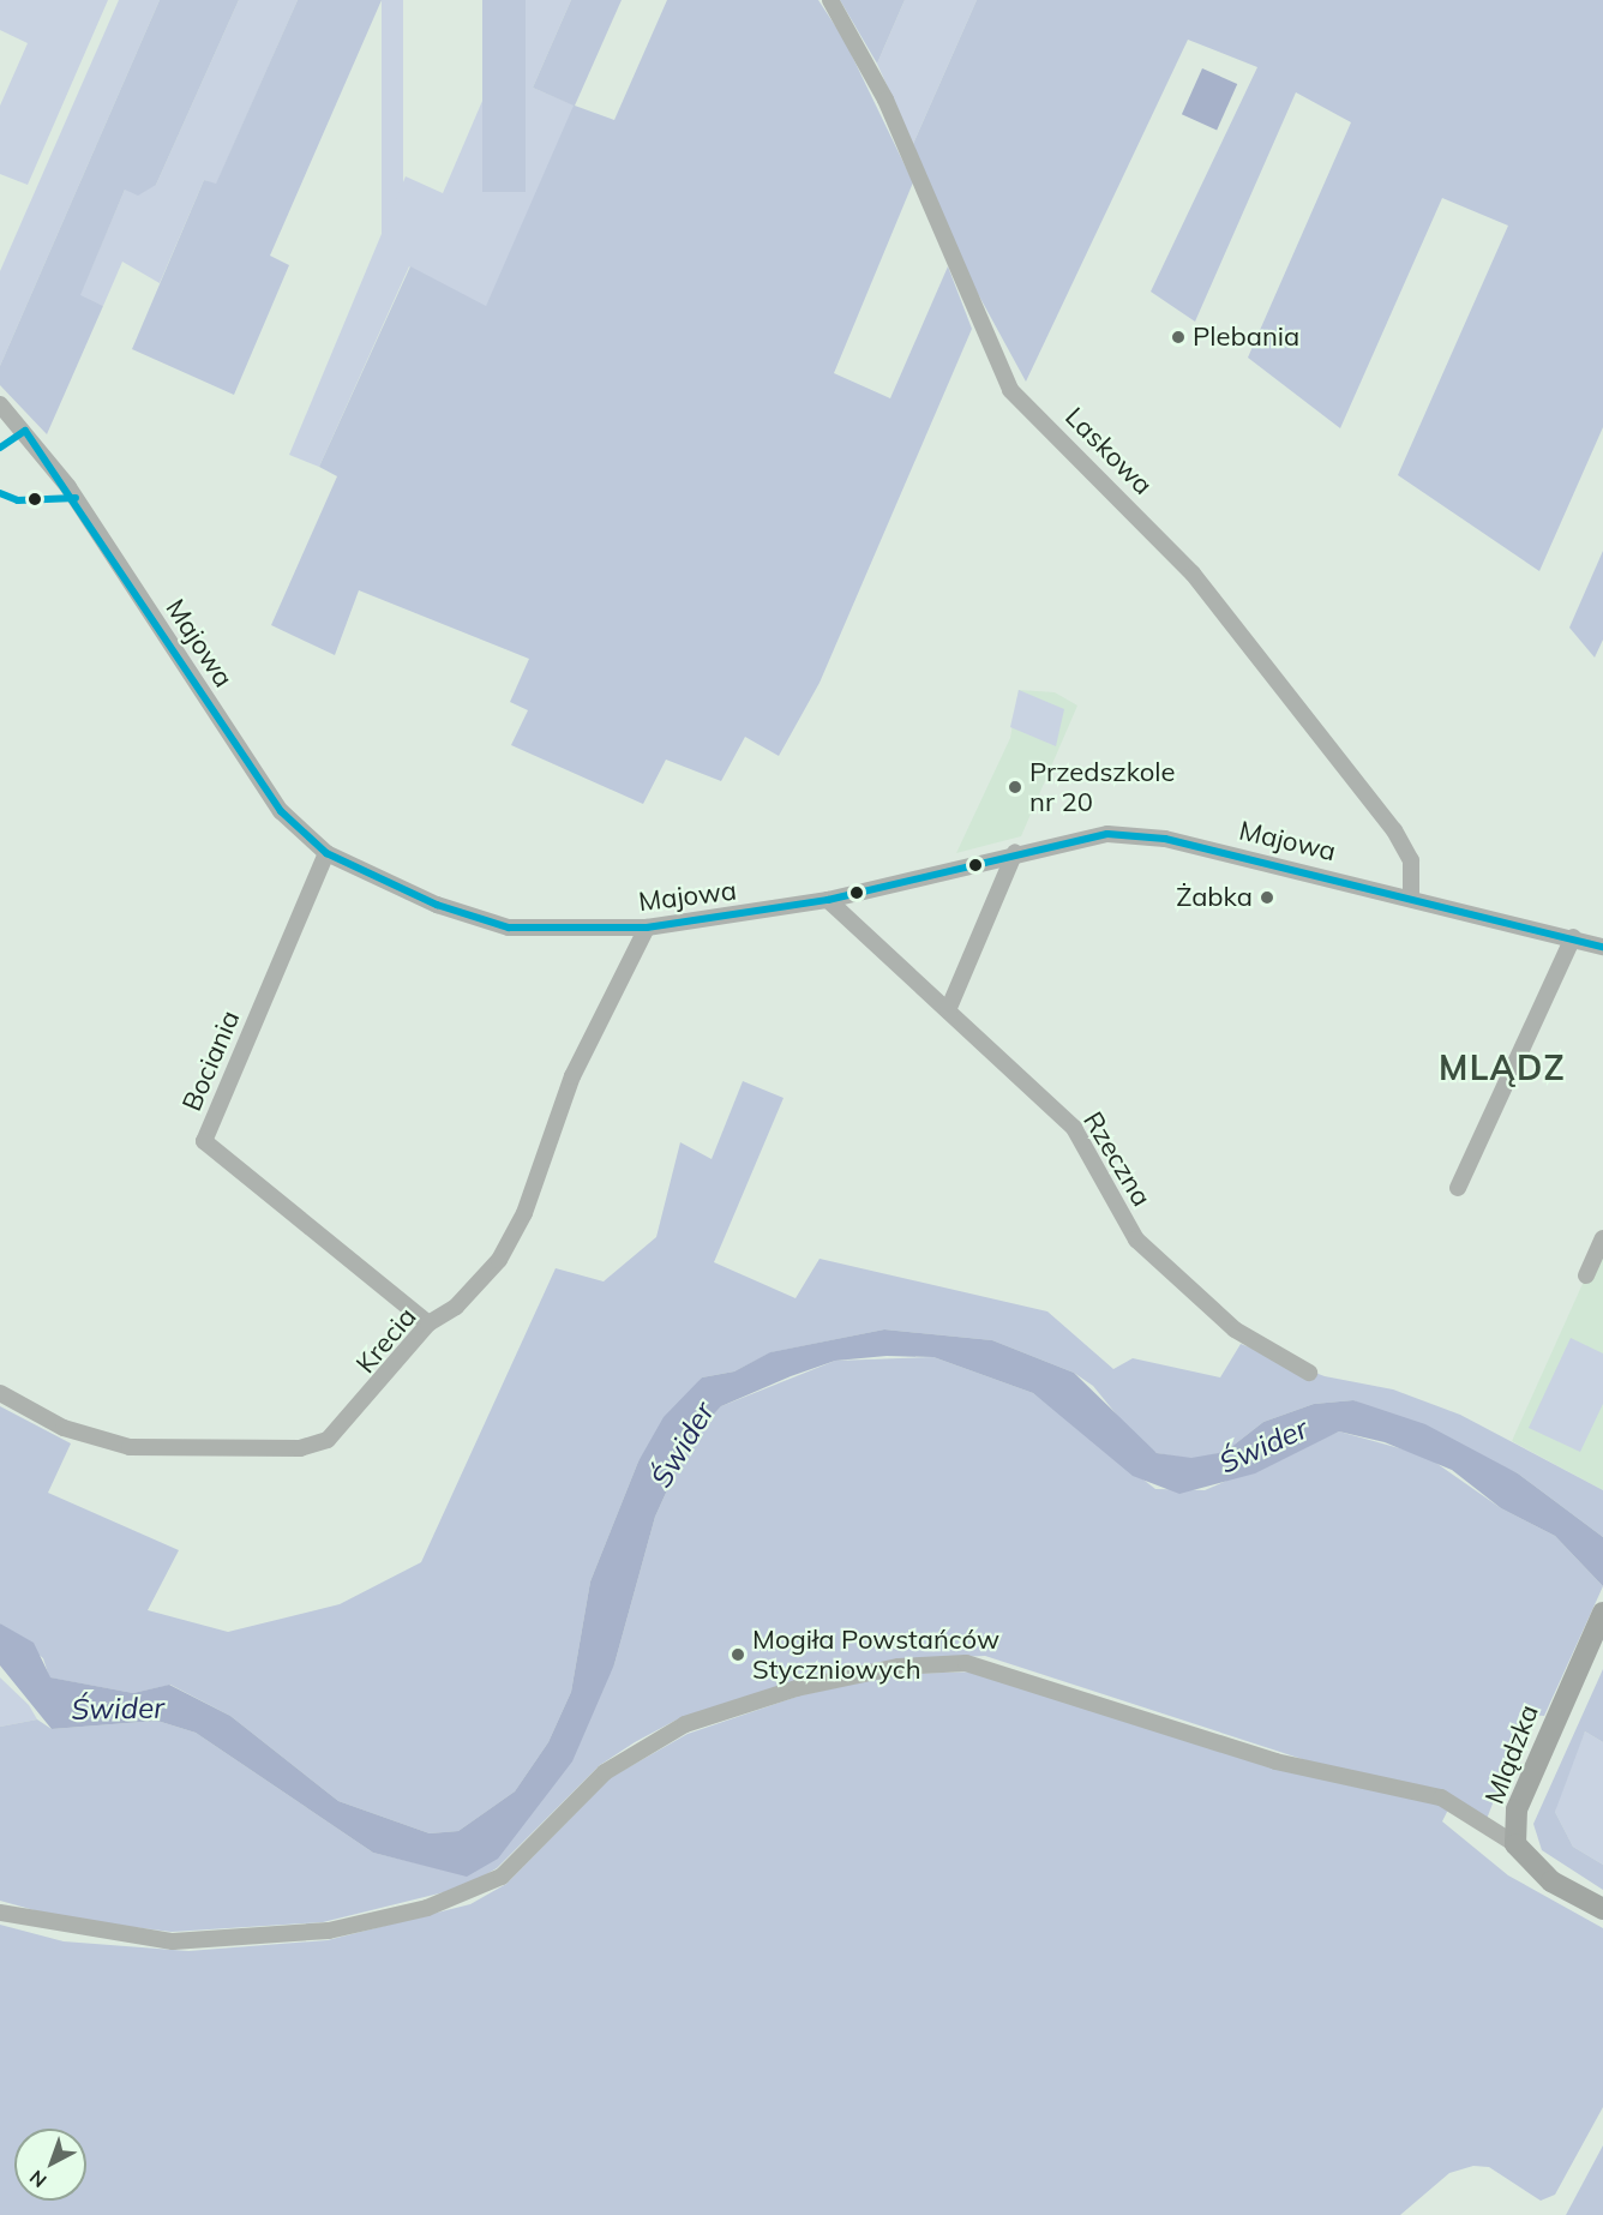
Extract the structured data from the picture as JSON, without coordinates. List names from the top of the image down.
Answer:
{
  "streets": {
    "street": [
      "Laskowa",
      "Majowa",
      "Bociania",
      "Rzeczna",
      "Krecia",
      "Mlądzka"
    ]
  },
  "crossings": [
    ["Laskowa", "Majowa"],
    ["Majowa", "Bociania"],
    ["Majowa", "Rzeczna"],
    ["Majowa", "Krecia"],
    ["Bociania", "Krecia"]
  ],
  "districts": ["MLĄDZ"],
  "water": ["Świder"],
  "places": [
    "Plebania",
    "Przedszkole nr 20",
    "Żabka",
    "Mogiła Powstańców Styczniowych"
  ],
  "north": "bottom left"
}
